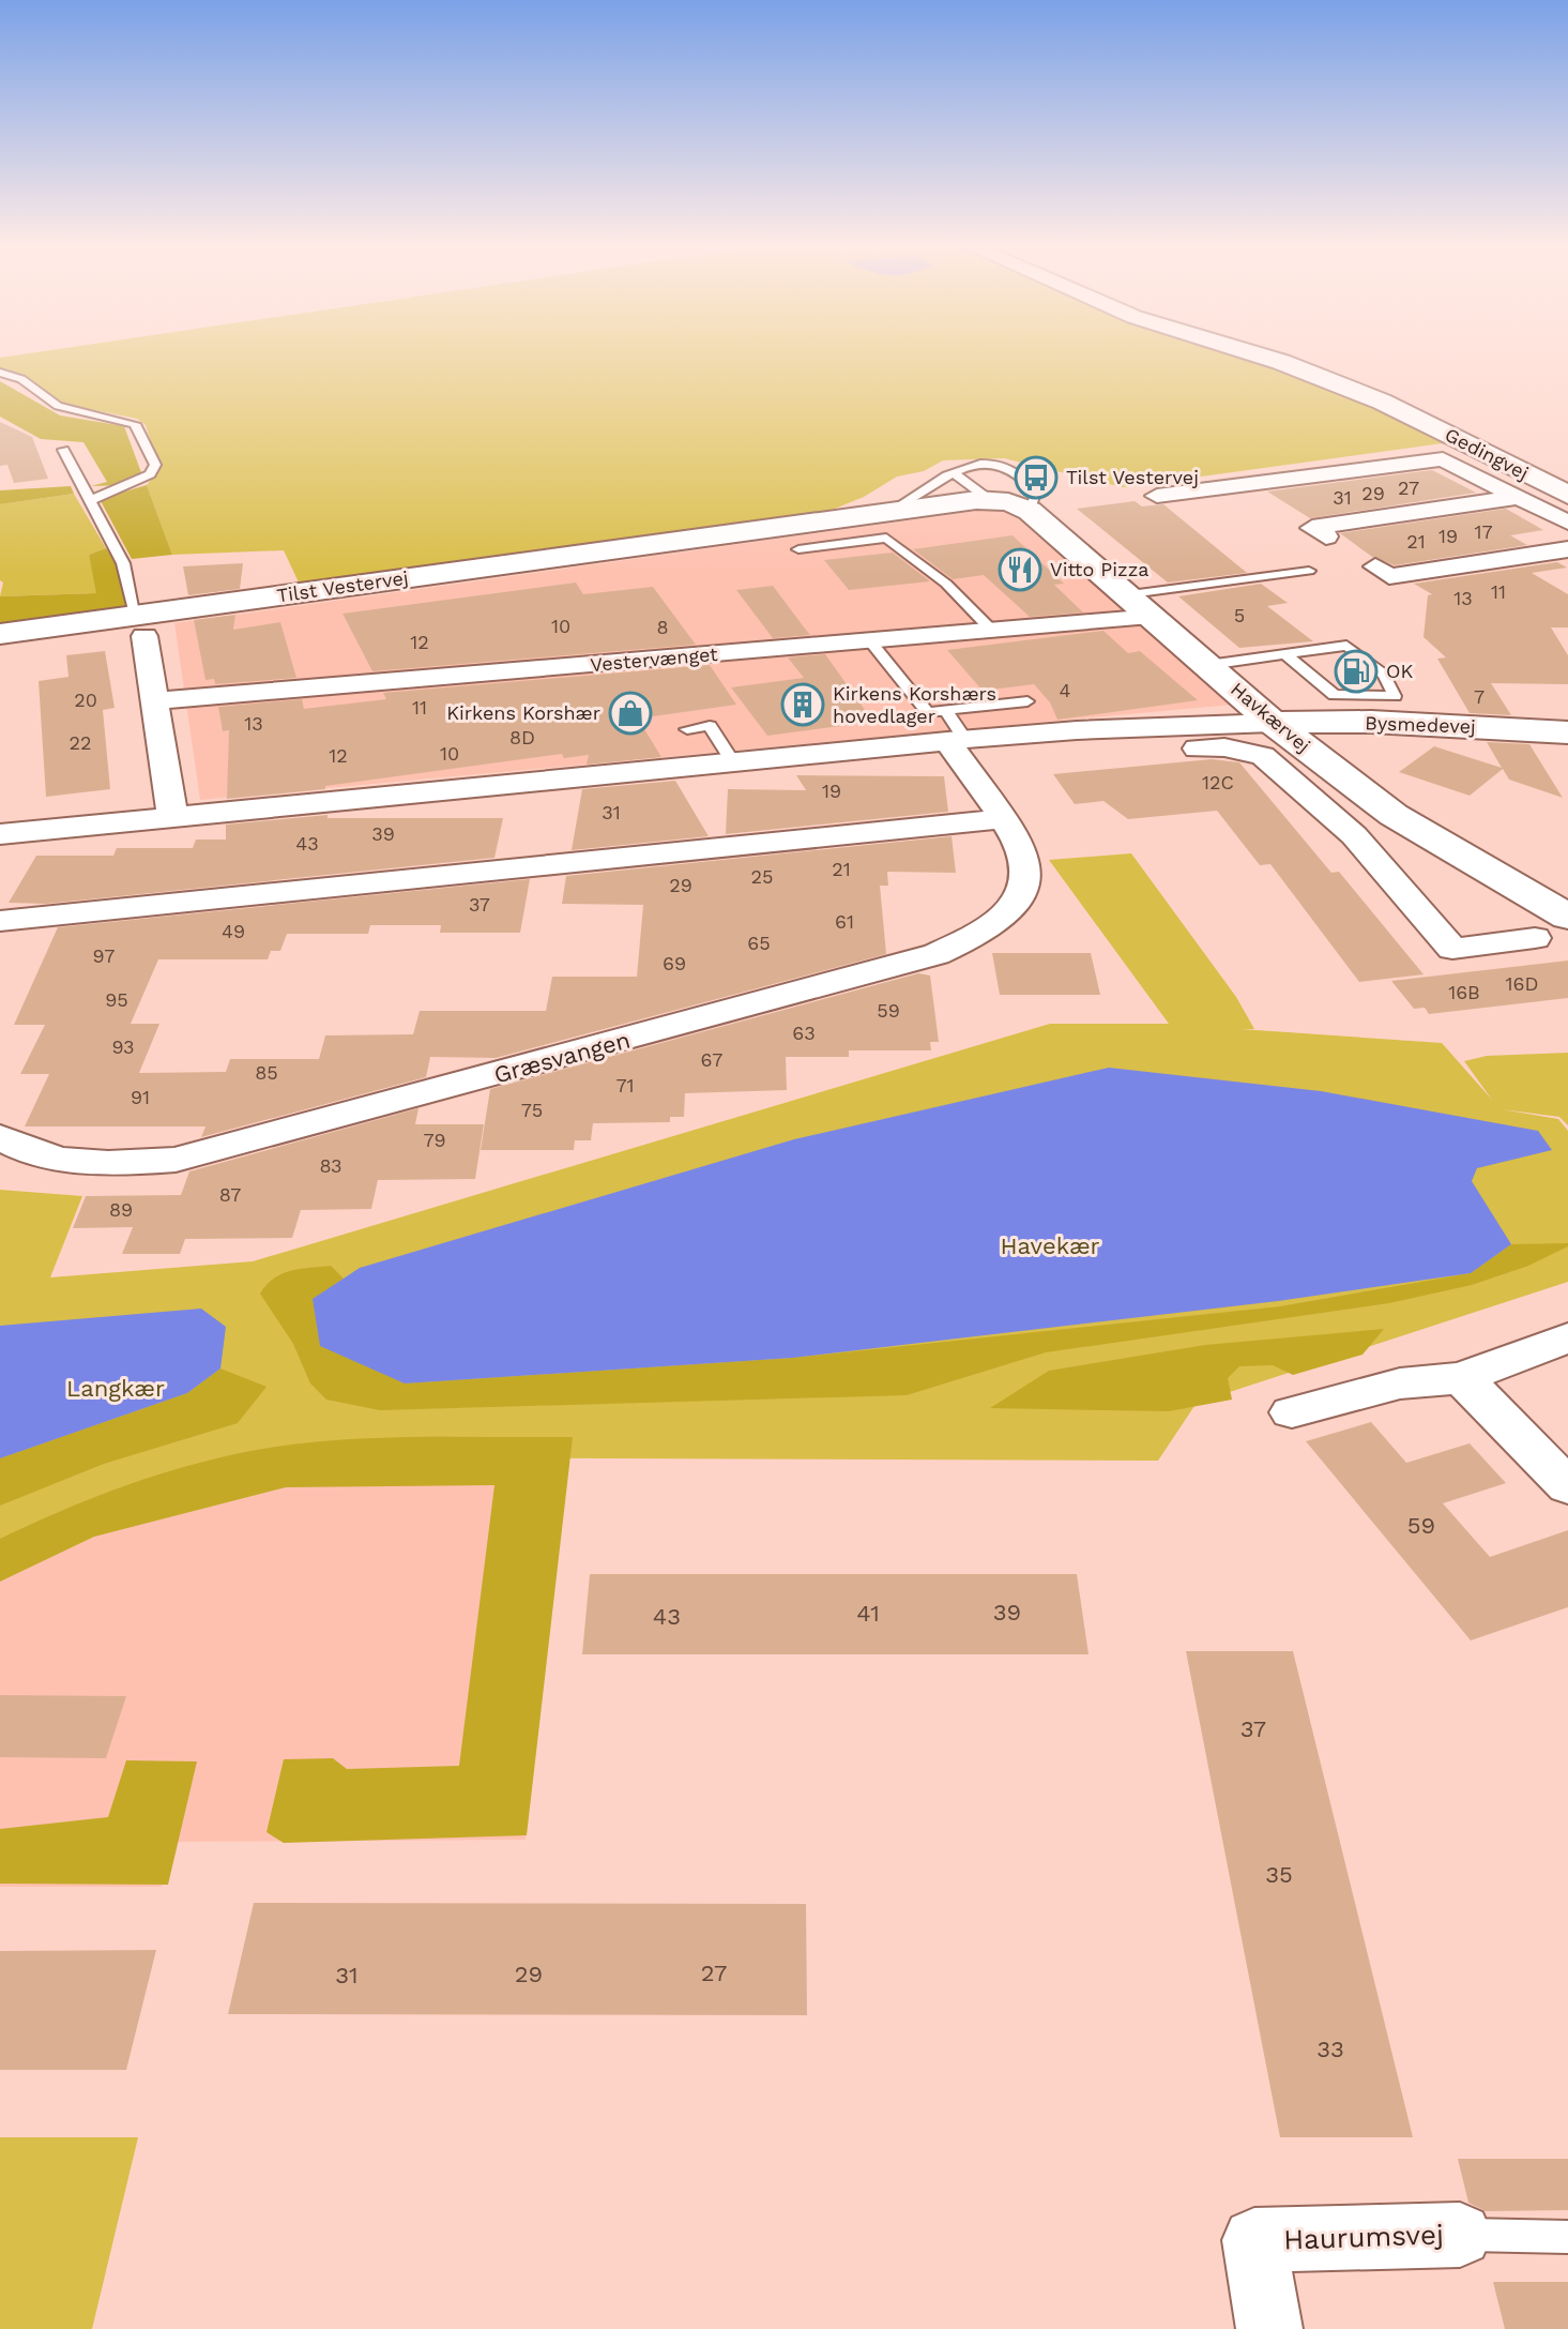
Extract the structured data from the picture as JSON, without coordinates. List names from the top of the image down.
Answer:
{
  "streets": {
    "street": [
      "Gedingvej",
      "Tilst Vestervej",
      "Vestervænget",
      "Havkærvej",
      "Bysmedevej",
      "Græsvangen",
      "Haurumsvej"
    ]
  },
  "crossings": [
    ["Tilst Vestervej", "Havkærvej"],
    ["Vestervænget", "Havkærvej"],
    ["Havkærvej", "Bysmedevej"]
  ],
  "parks": ["Havekær", "Langkær"],
  "places": {
    "bus stop": ["Tilst Vestervej"],
    "restaurant": ["Vitto Pizza"],
    "fuel station": ["OK"],
    "building": ["Kirkens Korshærs hovedlager"],
    "shop": ["Kirkens Korshær"]
  },
  "house_numbers": [
    "27",
    "29",
    "31",
    "17",
    "19",
    "21",
    "11",
    "13",
    "5",
    "10",
    "8",
    "12",
    "4",
    "7",
    "20",
    "11",
    "13",
    "8D",
    "22",
    "10",
    "12",
    "12C",
    "19",
    "31",
    "39",
    "43",
    "21",
    "25",
    "29",
    "37",
    "61",
    "49",
    "65",
    "97",
    "69",
    "16D",
    "16B",
    "95",
    "59",
    "63",
    "93",
    "67",
    "85",
    "71",
    "91",
    "75",
    "79",
    "83",
    "87",
    "89",
    "59",
    "39",
    "41",
    "43",
    "37",
    "35",
    "27",
    "29",
    "31",
    "33"
  ]
}
